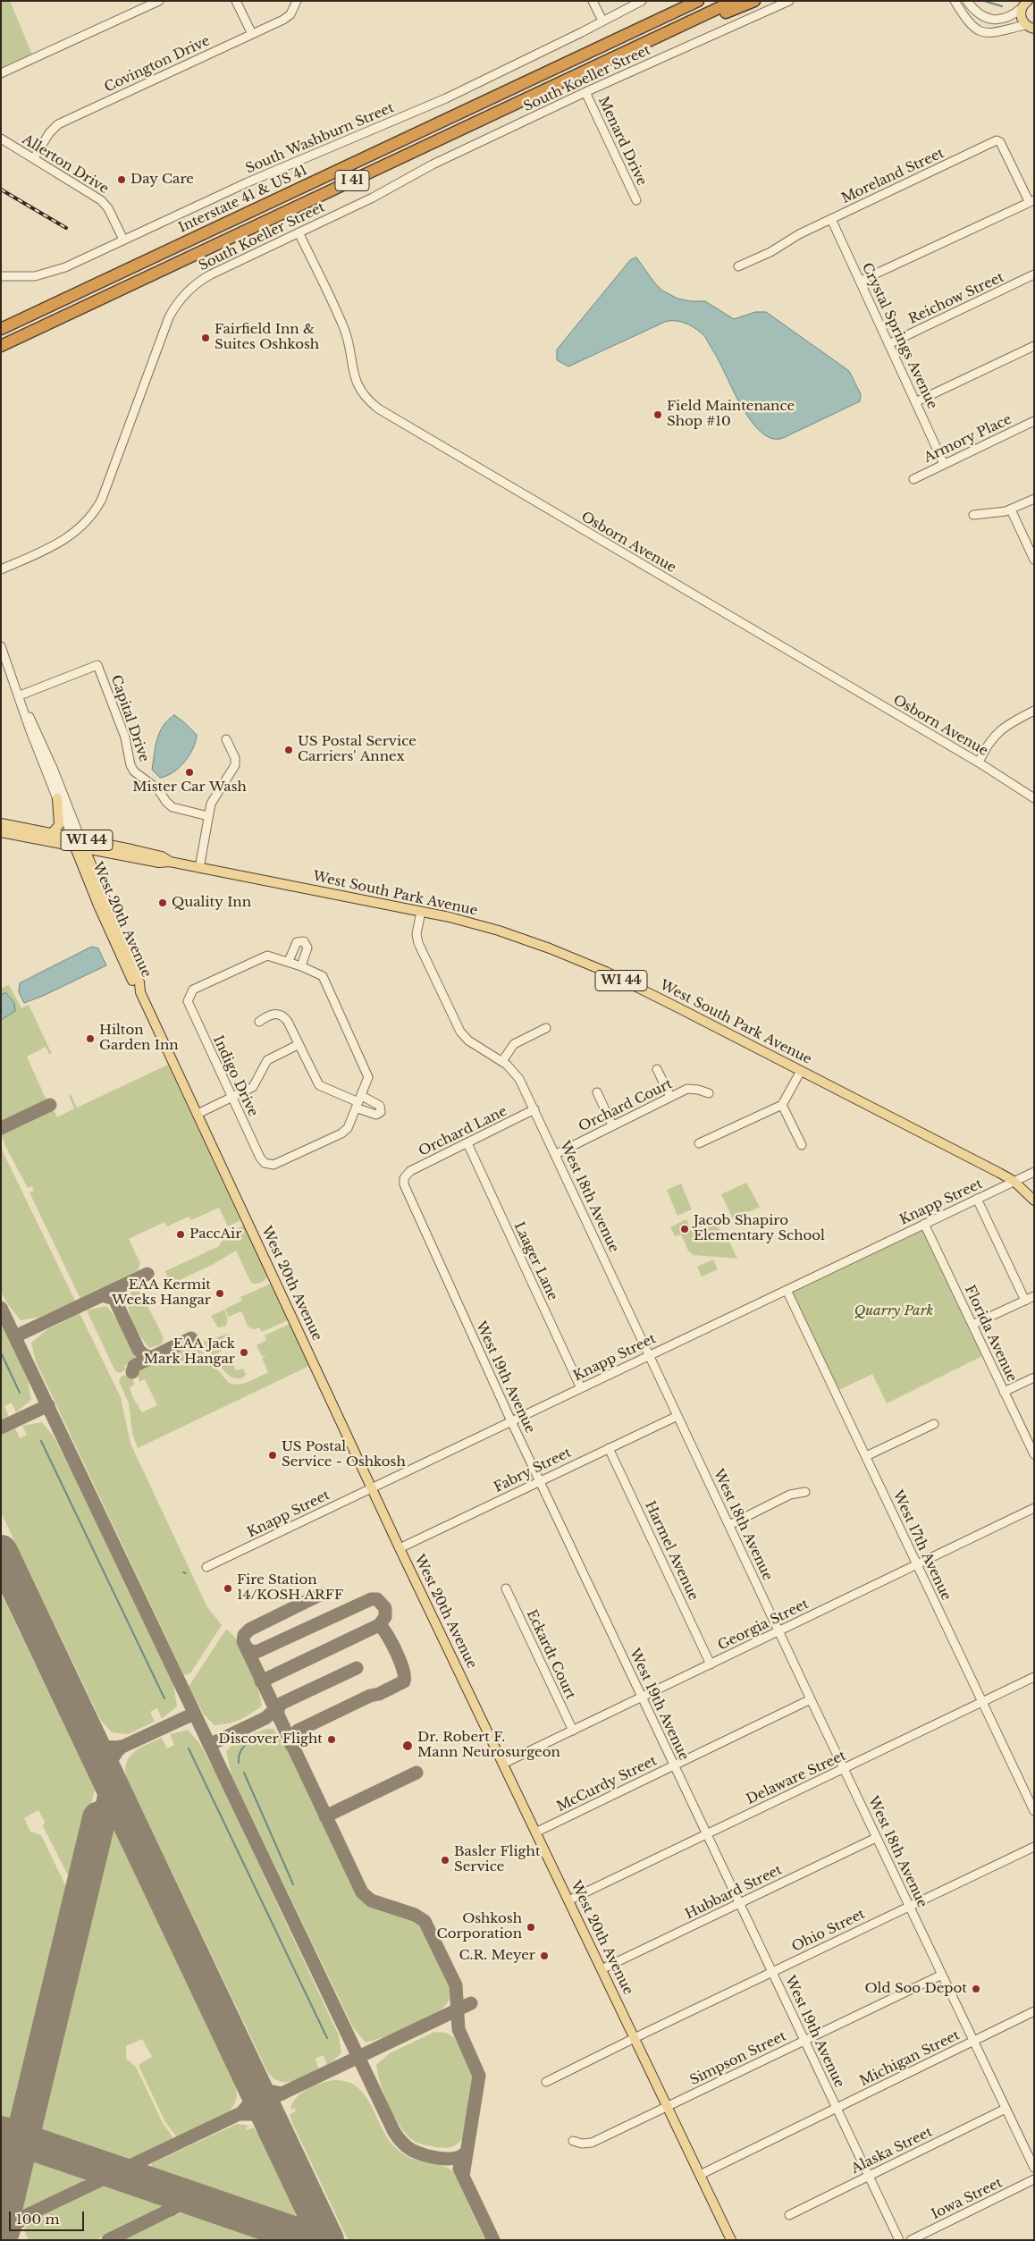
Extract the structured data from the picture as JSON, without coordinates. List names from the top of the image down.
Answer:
{
  "streets": {
    "highway": ["I 41", "Interstate 41 & US 41"],
    "main road": ["WI 44", "West South Park Avenue", "West 20th Avenue"],
    "street": [
      "Covington Drive",
      "South Koeller Street",
      "South Washburn Street",
      "Menard Drive",
      "Allerton Drive",
      "Moreland Street",
      "Reichow Street",
      "Crystal Springs Avenue",
      "Armory Place",
      "Osborn Avenue",
      "Capital Drive",
      "Indigo Drive",
      "Orchard Court",
      "Orchard Lane",
      "West 18th Avenue",
      "Knapp Street",
      "Laager Lane",
      "Florida Avenue",
      "West 19th Avenue",
      "Fabry Street",
      "West 17th Avenue",
      "Harmel Avenue",
      "Georgia Street",
      "Eckardt Court",
      "Delaware Street",
      "McCurdy Street",
      "Hubbard Street",
      "Ohio Street",
      "Simpson Street",
      "Michigan Street",
      "Alaska Street",
      "Iowa Street"
    ]
  },
  "crossings": [
    ["Covington Drive", "Allerton Drive"],
    ["South Koeller Street", "Menard Drive"],
    ["South Koeller Street", "Osborn Avenue"],
    ["South Washburn Street", "Allerton Drive"],
    ["Moreland Street", "Crystal Springs Avenue"],
    ["I 41", "Interstate 41 & US 41"],
    ["Reichow Street", "Crystal Springs Avenue"],
    ["Crystal Springs Avenue", "Armory Place"],
    ["Capital Drive", "West 20th Avenue"],
    ["West South Park Avenue", "West 20th Avenue"],
    ["West South Park Avenue", "West 18th Avenue"],
    ["West South Park Avenue", "Knapp Street"],
    ["West 20th Avenue", "Knapp Street"],
    ["West 20th Avenue", "Fabry Street"],
    ["West 20th Avenue", "Georgia Street"],
    ["West 20th Avenue", "Delaware Street"],
    ["West 20th Avenue", "McCurdy Street"],
    ["West 20th Avenue", "Hubbard Street"],
    ["West 20th Avenue", "Ohio Street"],
    ["West 20th Avenue", "Simpson Street"],
    ["West 20th Avenue", "Michigan Street"],
    ["Orchard Court", "West 18th Avenue"],
    ["Orchard Lane", "West 18th Avenue"],
    ["Orchard Lane", "Laager Lane"],
    ["Orchard Lane", "West 19th Avenue"],
    ["West 18th Avenue", "Knapp Street"],
    ["West 18th Avenue", "Fabry Street"],
    ["West 18th Avenue", "Georgia Street"],
    ["West 18th Avenue", "Delaware Street"],
    ["West 18th Avenue", "McCurdy Street"],
    ["West 18th Avenue", "Hubbard Street"],
    ["West 18th Avenue", "Ohio Street"],
    ["West 18th Avenue", "Simpson Street"],
    ["West 18th Avenue", "Michigan Street"],
    ["West 18th Avenue", "Alaska Street"],
    ["Knapp Street", "Laager Lane"],
    ["Knapp Street", "Florida Avenue"],
    ["Knapp Street", "West 19th Avenue"],
    ["Knapp Street", "West 17th Avenue"],
    ["West 19th Avenue", "Fabry Street"],
    ["West 19th Avenue", "Georgia Street"],
    ["West 19th Avenue", "Delaware Street"],
    ["West 19th Avenue", "McCurdy Street"],
    ["West 19th Avenue", "Hubbard Street"],
    ["West 19th Avenue", "Ohio Street"],
    ["West 19th Avenue", "Simpson Street"],
    ["West 19th Avenue", "Michigan Street"],
    ["West 19th Avenue", "Alaska Street"],
    ["Fabry Street", "Harmel Avenue"],
    ["West 17th Avenue", "Georgia Street"],
    ["West 17th Avenue", "Delaware Street"],
    ["Harmel Avenue", "Georgia Street"],
    ["Georgia Street", "Eckardt Court"]
  ],
  "parks": ["Quarry Park"],
  "places": [
    "Day Care",
    "Fairfield Inn & Suites Oshkosh",
    "Field Maintenance Shop #10",
    "US Postal Service Carriers' Annex",
    "Mister Car Wash",
    "Quality Inn",
    "Hilton Garden Inn",
    "Jacob Shapiro Elementary School",
    "PaccAir",
    "EAA Kermit Weeks Hangar",
    "EAA Jack Mark Hangar",
    "US Postal Service - Oshkosh",
    "Fire Station 14/KOSH ARFF",
    "Discover Flight",
    "Dr. Robert F. Mann Neurosurgeon",
    "Basler Flight Service",
    "Oshkosh Corporation",
    "C.R. Meyer",
    "Old Soo Depot"
  ],
  "scale_bar": "100 m"
}
